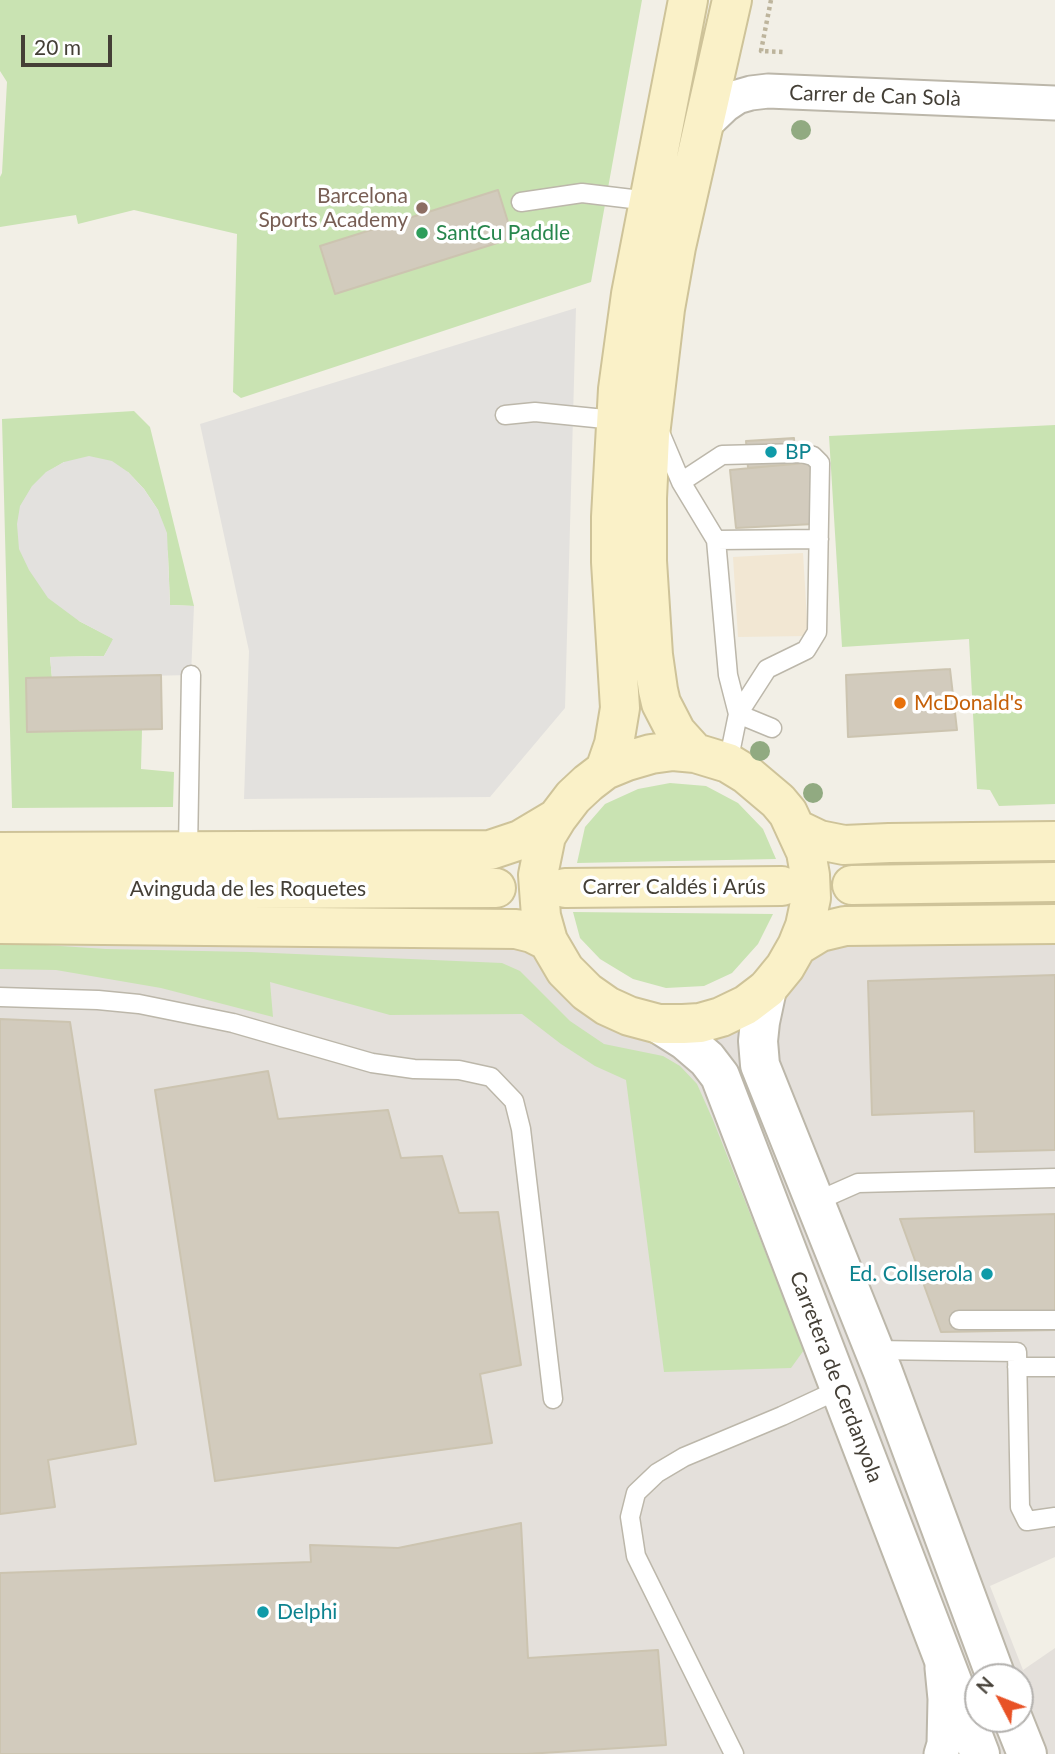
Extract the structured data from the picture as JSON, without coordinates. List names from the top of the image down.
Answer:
{
  "streets": {
    "main road": ["Carrer Caldés i Arús", "Avinguda de les Roquetes"],
    "street": ["Carrer de Can Solà", "Carretera de Cerdanyola"]
  },
  "places": [
    "Barcelona Sports Academy",
    "SantCu Paddle",
    "BP",
    "McDonald's",
    "Ed. Collserola",
    "Delphi"
  ],
  "scale_bar": "20 m",
  "north": "top left"
}
